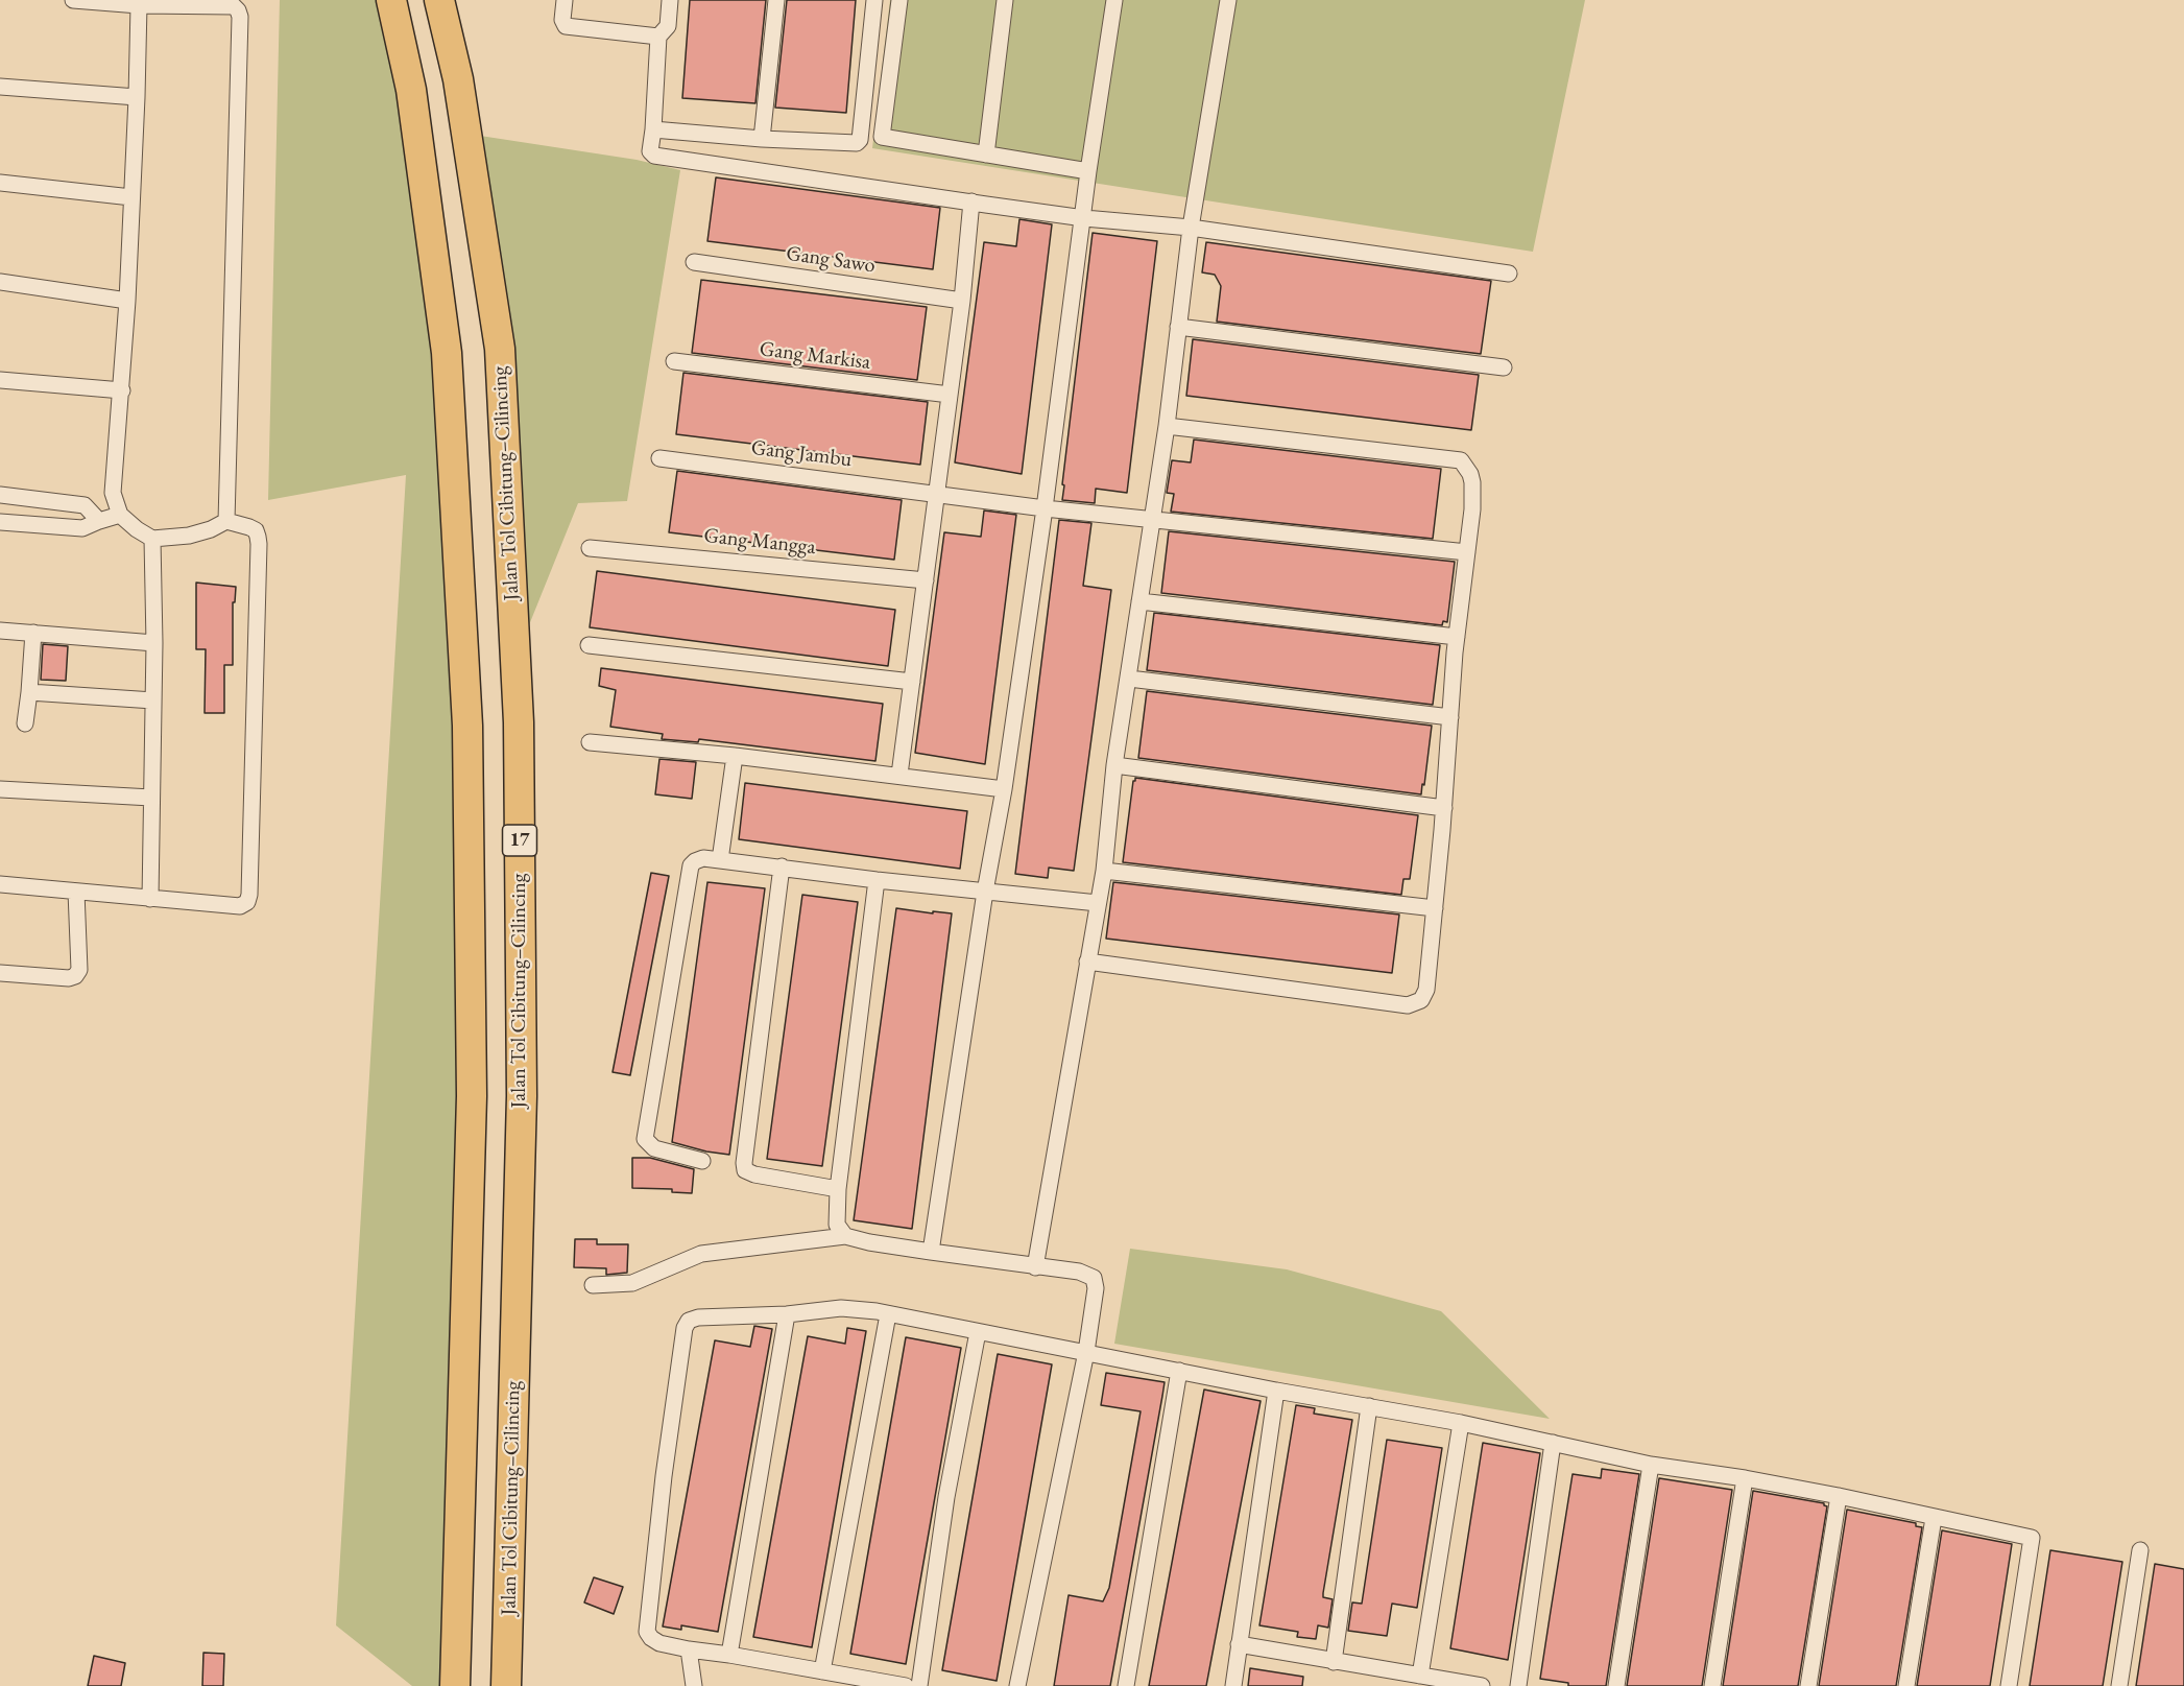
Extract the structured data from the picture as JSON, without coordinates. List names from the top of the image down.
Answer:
{
  "streets": {
    "highway": ["Jalan Tol Cibitung–Cilincing", "17"],
    "street": [
      "Gang Sawo",
      "Gang Markisa",
      "Gang Jambu",
      "Gang Mangga"
    ]
  }
}
